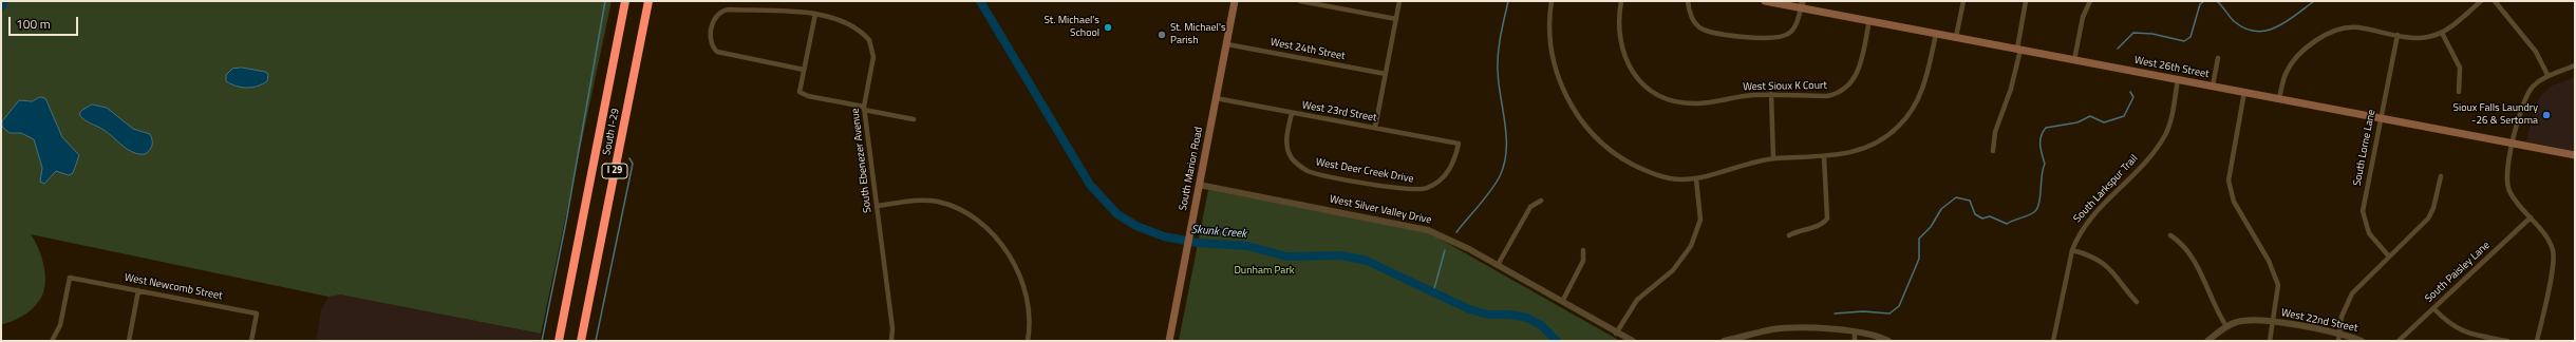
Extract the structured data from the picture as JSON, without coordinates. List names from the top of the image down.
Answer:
{
  "streets": {
    "highway": ["South I-29", "I 29"],
    "main road": ["West 26th Street", "South Marion Road"],
    "street": [
      "West 24th Street",
      "West Sioux K Court",
      "West 23rd Street",
      "South Lorne Lane",
      "South Ebenezer Avenue",
      "West Deer Creek Drive",
      "South Larkspur Trail",
      "West Silver Valley Drive",
      "South Paisley Lane",
      "West Newcomb Street",
      "West 22nd Street"
    ]
  },
  "crossings": [
    ["West 24th Street", "South Marion Road"],
    ["West 26th Street", "West Sioux K Court"],
    ["West 26th Street", "South Lorne Lane"],
    ["West 26th Street", "South Larkspur Trail"],
    ["West 23rd Street", "South Marion Road"],
    ["West 23rd Street", "West Deer Creek Drive"],
    ["South Marion Road", "West Silver Valley Drive"]
  ],
  "water": ["Skunk Creek"],
  "parks": ["Dunham Park"],
  "places": ["St. Michael's School", "St. Michael's Parish", "Sioux Falls Laundry -26 & Sertoma"],
  "scale_bar": "100 m"
}
